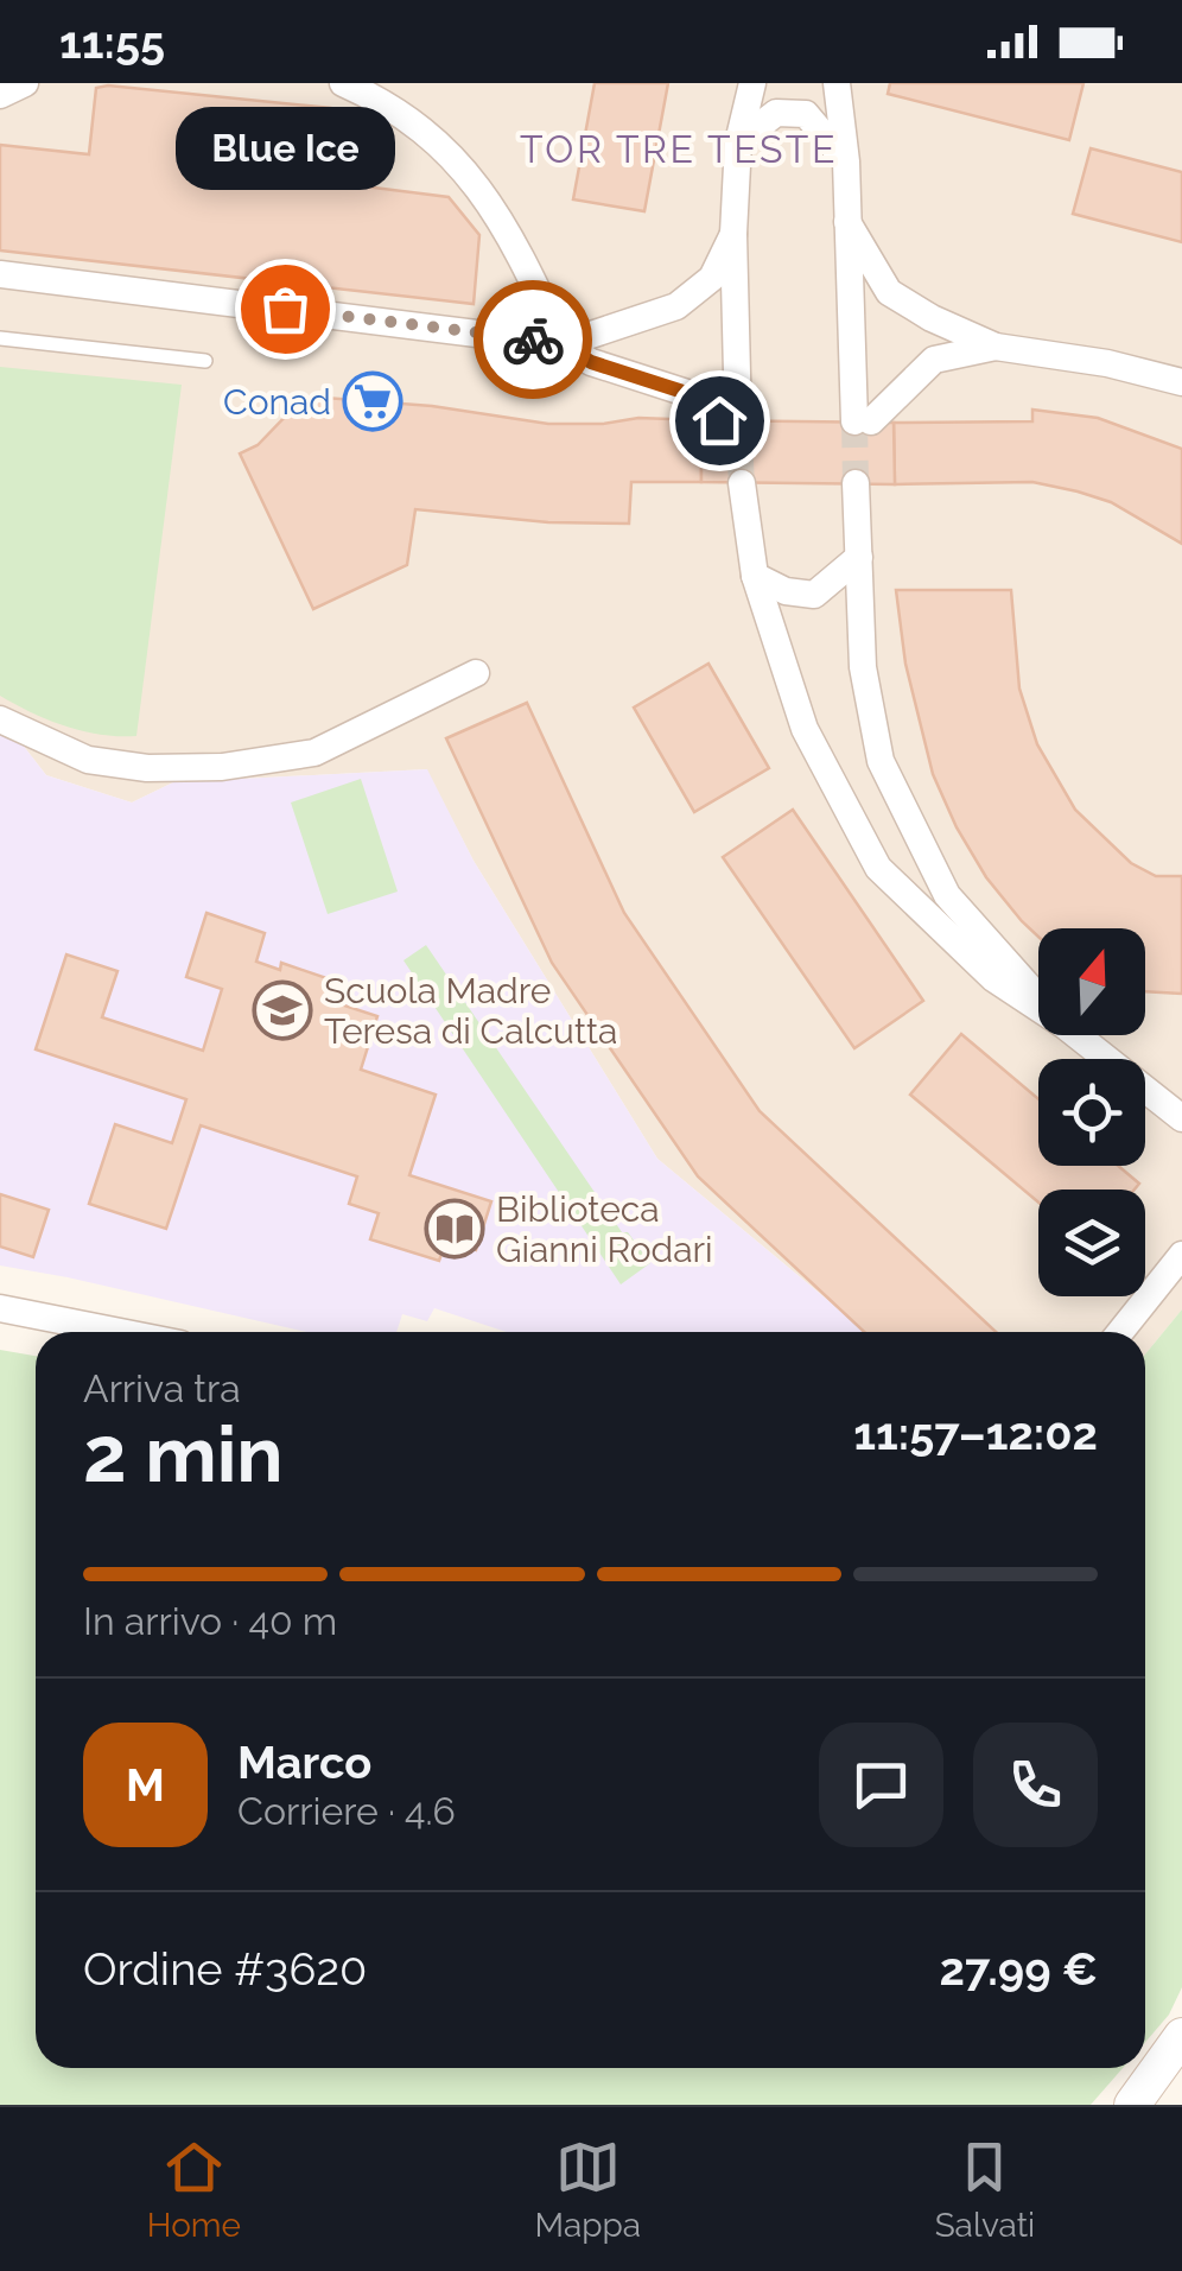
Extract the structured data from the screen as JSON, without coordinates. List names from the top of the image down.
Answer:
{
  "districts": ["TOR TRE TESTE"],
  "places": {
    "other": ["Blue Ice"],
    "supermarket": ["Conad"],
    "school or university": ["Scuola Madre Teresa di Calcutta"],
    "library": ["Biblioteca Gianni Rodari"]
  },
  "north": "top",
  "page": {
    "status": "11:55",
    "bubble": "Blue Ice",
    "heading": ["2 min", "Arriva tra", "11:57–12:02"],
    "panel": [
      "Marco",
      "Corriere · 4.6",
      "Ordine #3620",
      "27.99 €"
    ],
    "bar": "In arrivo · 40 m",
    "round": "M",
    "tabs": ["Home", "Mappa", "Salvati"]
  }
}
